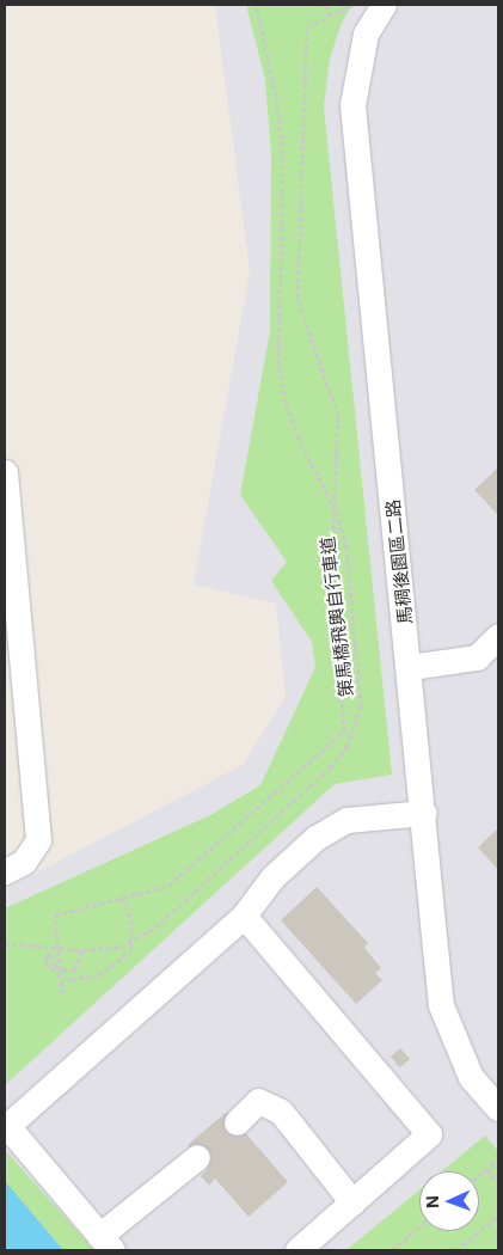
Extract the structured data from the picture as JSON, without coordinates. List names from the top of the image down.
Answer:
{
  "streets": {
    "street": ["馬稠後園區二路"],
    "path": ["策馬橋飛輿自行車道"]
  },
  "north": "left"
}
